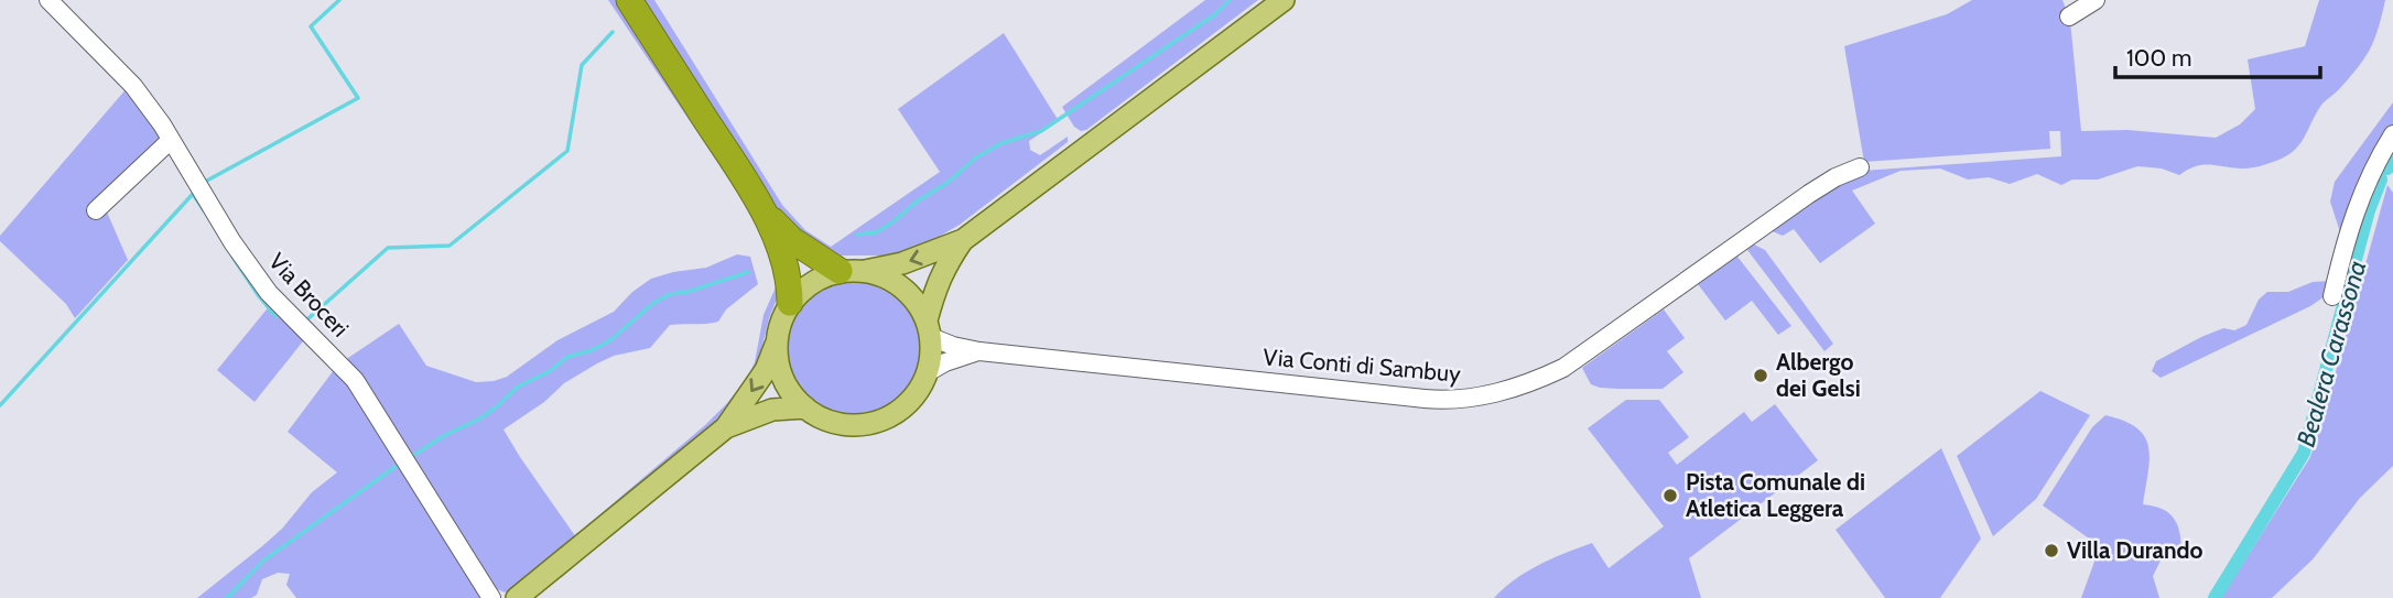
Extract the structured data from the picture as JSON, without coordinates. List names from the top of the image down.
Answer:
{
  "streets": {
    "street": ["Via Broceri", "Via Conti di Sambuy"]
  },
  "water": ["Bealera Carassona"],
  "places": ["Albergo dei Gelsi", "Pista Comunale di Atletica Leggera", "Villa Durando"],
  "scale_bar": "100 m"
}
